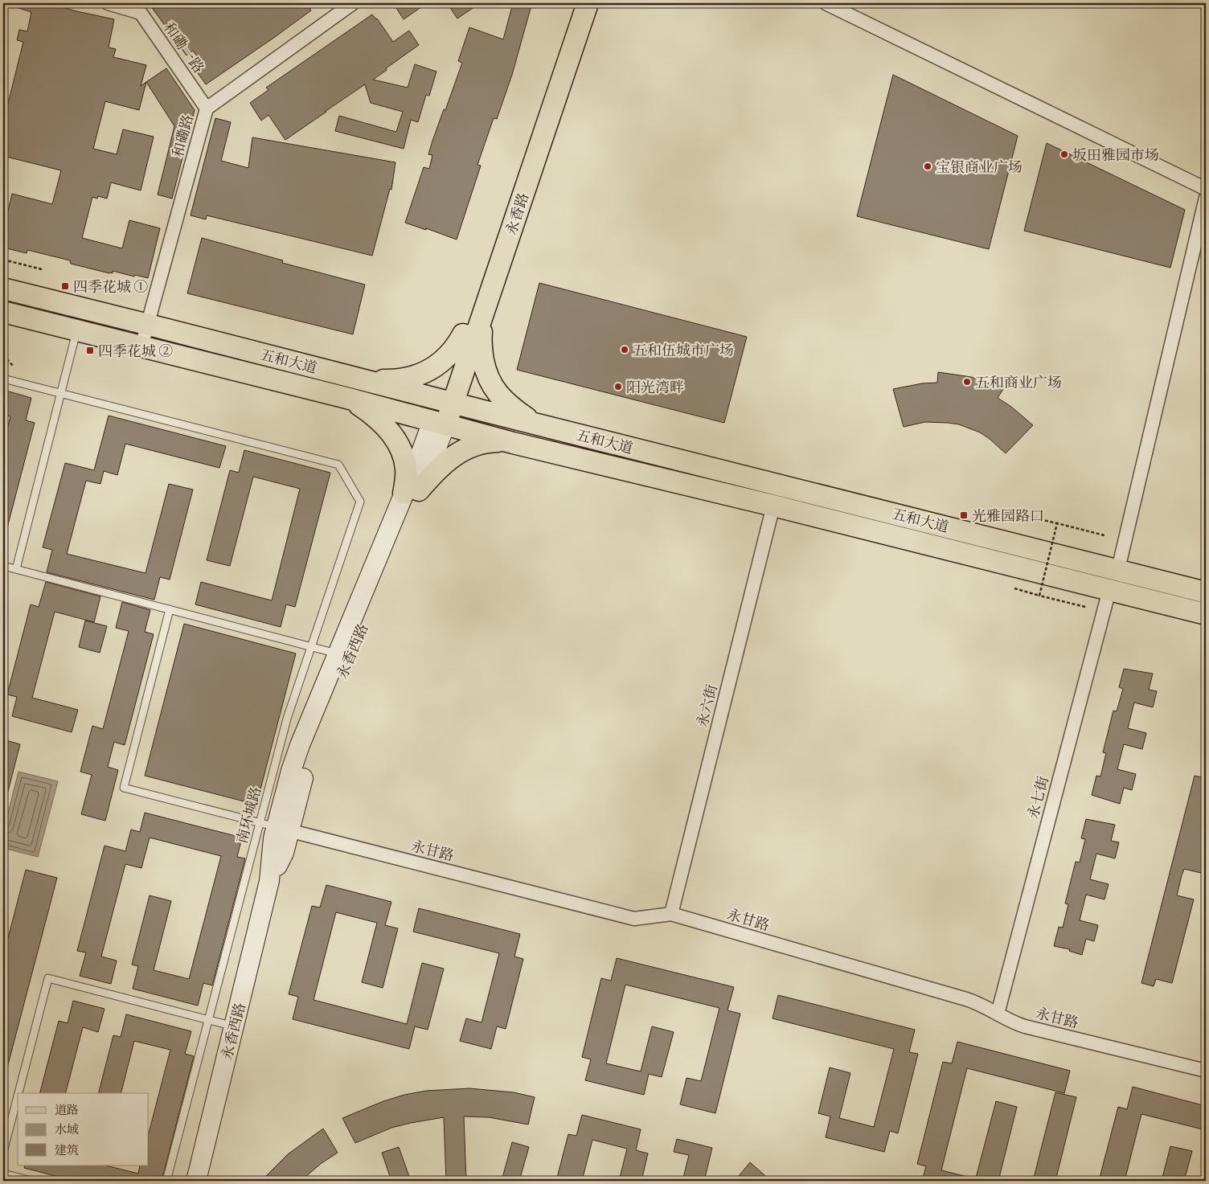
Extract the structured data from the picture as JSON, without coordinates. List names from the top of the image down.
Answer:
{
  "streets": {
    "main road": ["永香路", "五和大道", "永香西路"],
    "street": [
      "和磡一路",
      "和磡路",
      "永六街",
      "永七街",
      "永甘路"
    ],
    "lane": ["南环城路"]
  },
  "crossings": [
    ["和磡一路", "和磡路"],
    ["和磡路", "五和大道"],
    ["永香路", "五和大道"],
    ["永香路", "永香西路"],
    ["五和大道", "永香西路"],
    ["五和大道", "永六街"],
    ["五和大道", "永七街"],
    ["永香西路", "南环城路"],
    ["永香西路", "永甘路"],
    ["永六街", "永甘路"],
    ["永七街", "永甘路"],
    ["南环城路", "永甘路"]
  ],
  "places": {
    "other": [
      "坂田雅园市场",
      "宝银商业广场",
      "五和伍城市广场",
      "五和商业广场",
      "阳光湾畔"
    ],
    "transit": ["四季花城 ①", "四季花城 ②", "光雅园路口"]
  },
  "legend": ["道路", "水域", "建筑"]
}
